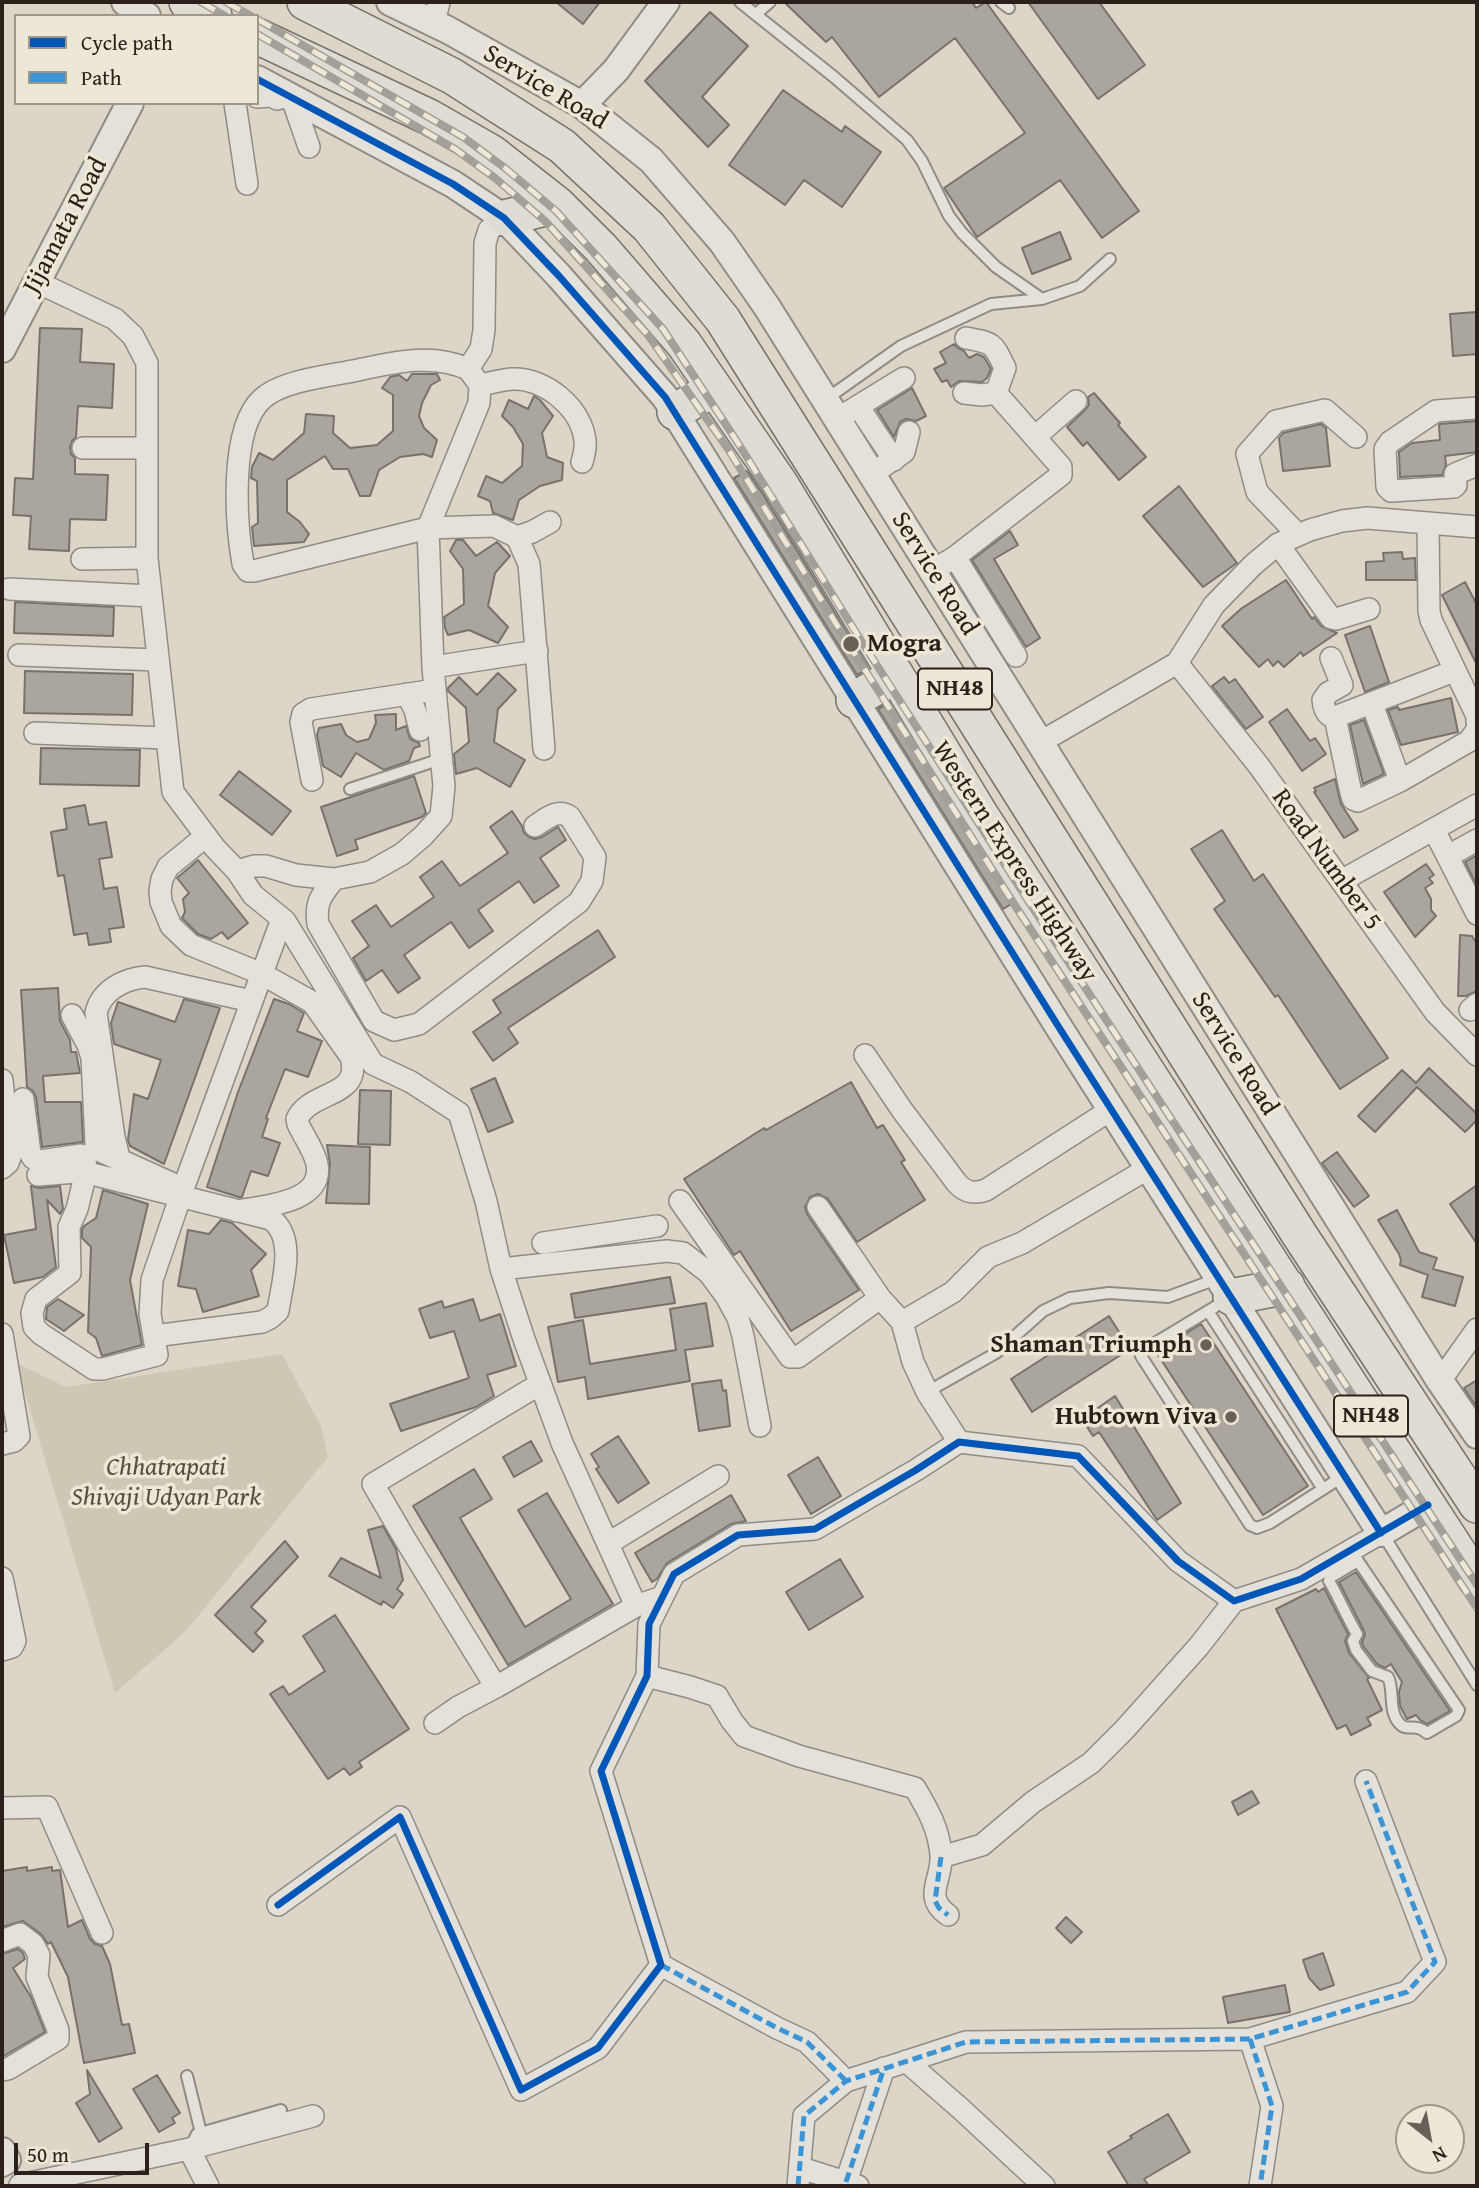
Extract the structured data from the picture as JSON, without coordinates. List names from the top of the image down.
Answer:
{
  "streets": {
    "highway": ["NH48", "Western Express Highway"],
    "street": ["Service Road", "Jijamata Road", "Road Number 5"]
  },
  "parks": ["Chhatrapati Shivaji Udyan Park"],
  "places": ["Mogra", "Shaman Triumph", "Hubtown Viva"],
  "legend": ["Cycle path", "Path"],
  "scale_bar": "50 m",
  "north": "bottom right"
}
